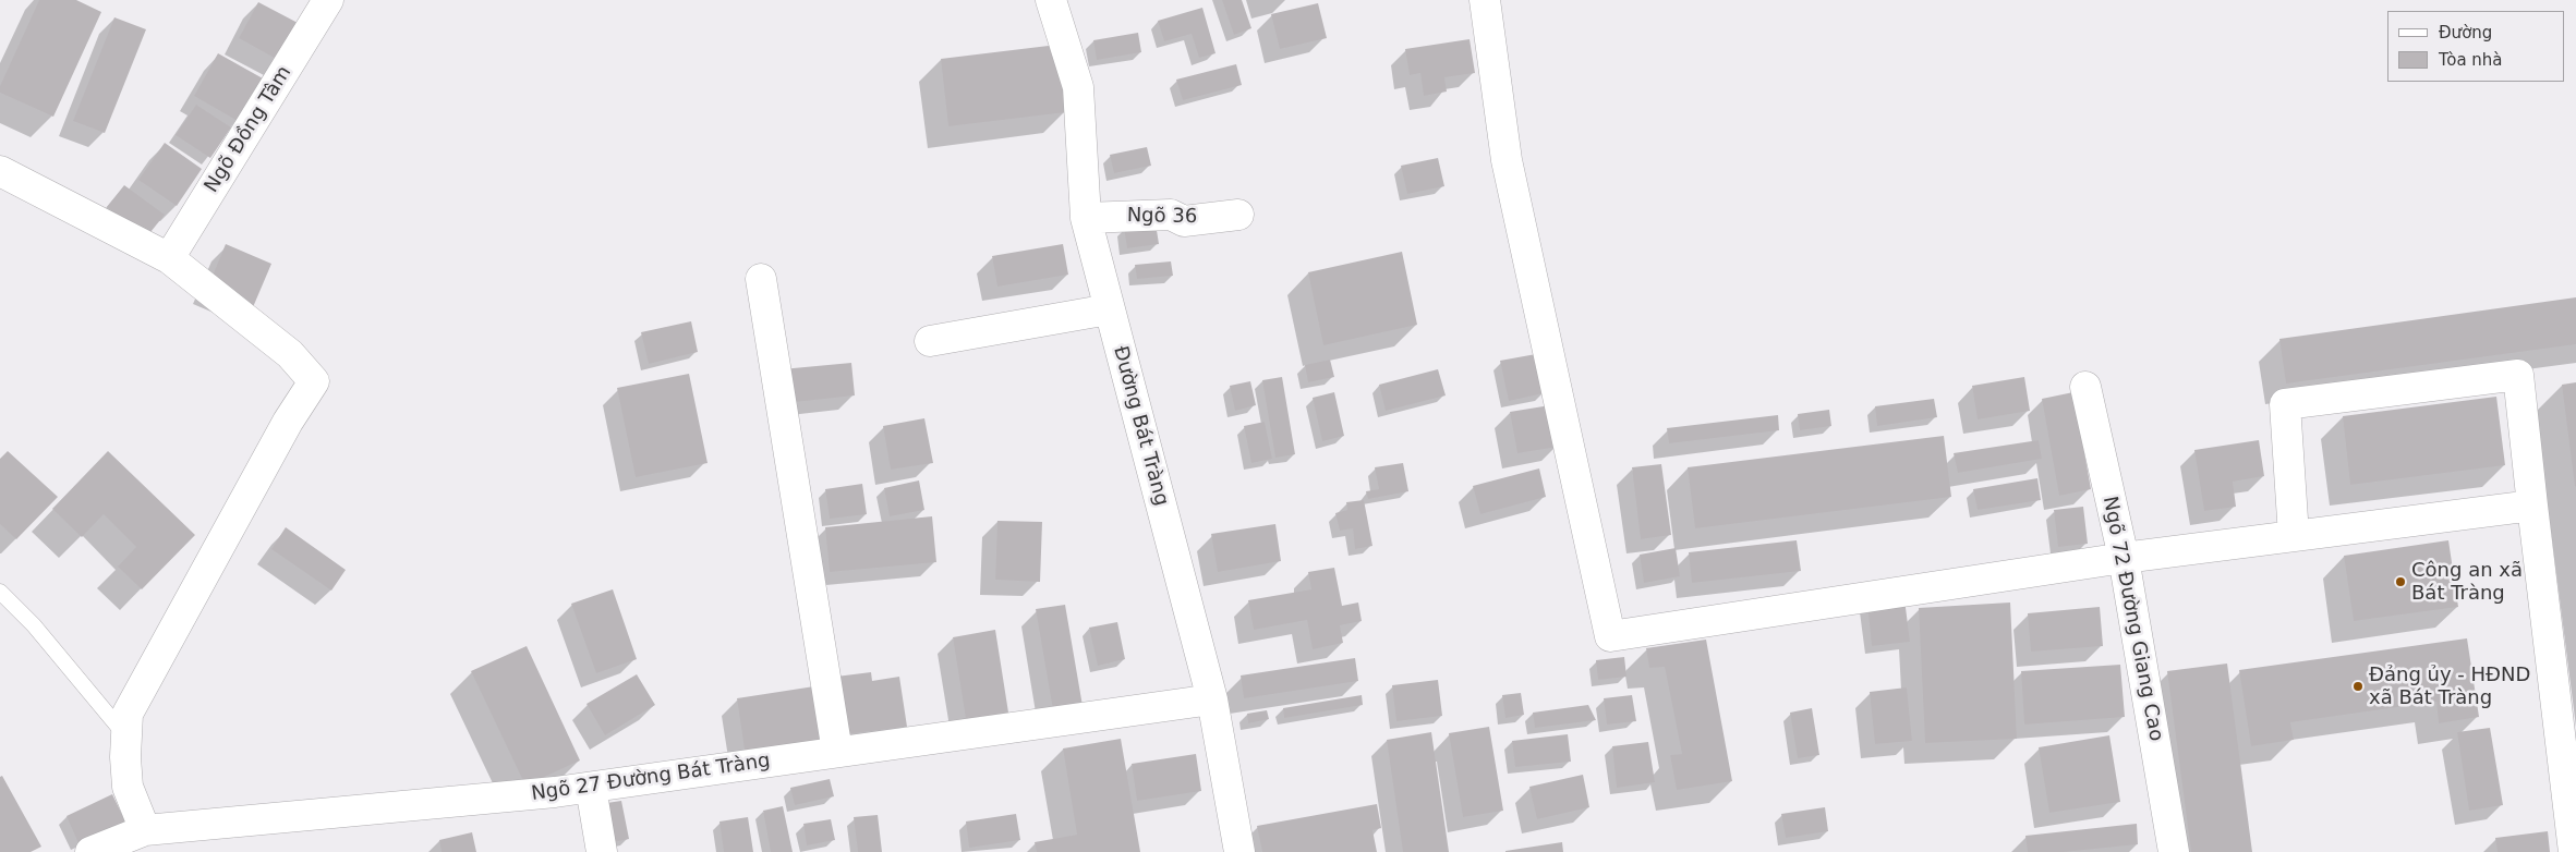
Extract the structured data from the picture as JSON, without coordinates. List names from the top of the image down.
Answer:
{
  "streets": {
    "street": [
      "Ngõ Đồng Tâm",
      "Ngõ 36",
      "Đường Bát Tràng",
      "Ngõ 72 Đường Giang Cao",
      "Ngõ 27 Đường Bát Tràng"
    ]
  },
  "crossings": [
    ["Ngõ 36", "Đường Bát Tràng"],
    ["Đường Bát Tràng", "Ngõ 27 Đường Bát Tràng"]
  ],
  "places": ["Công an xã Bát Tràng", "Đảng ủy - HĐND xã Bát Tràng"],
  "legend": ["Đường", "Tòa nhà"]
}
